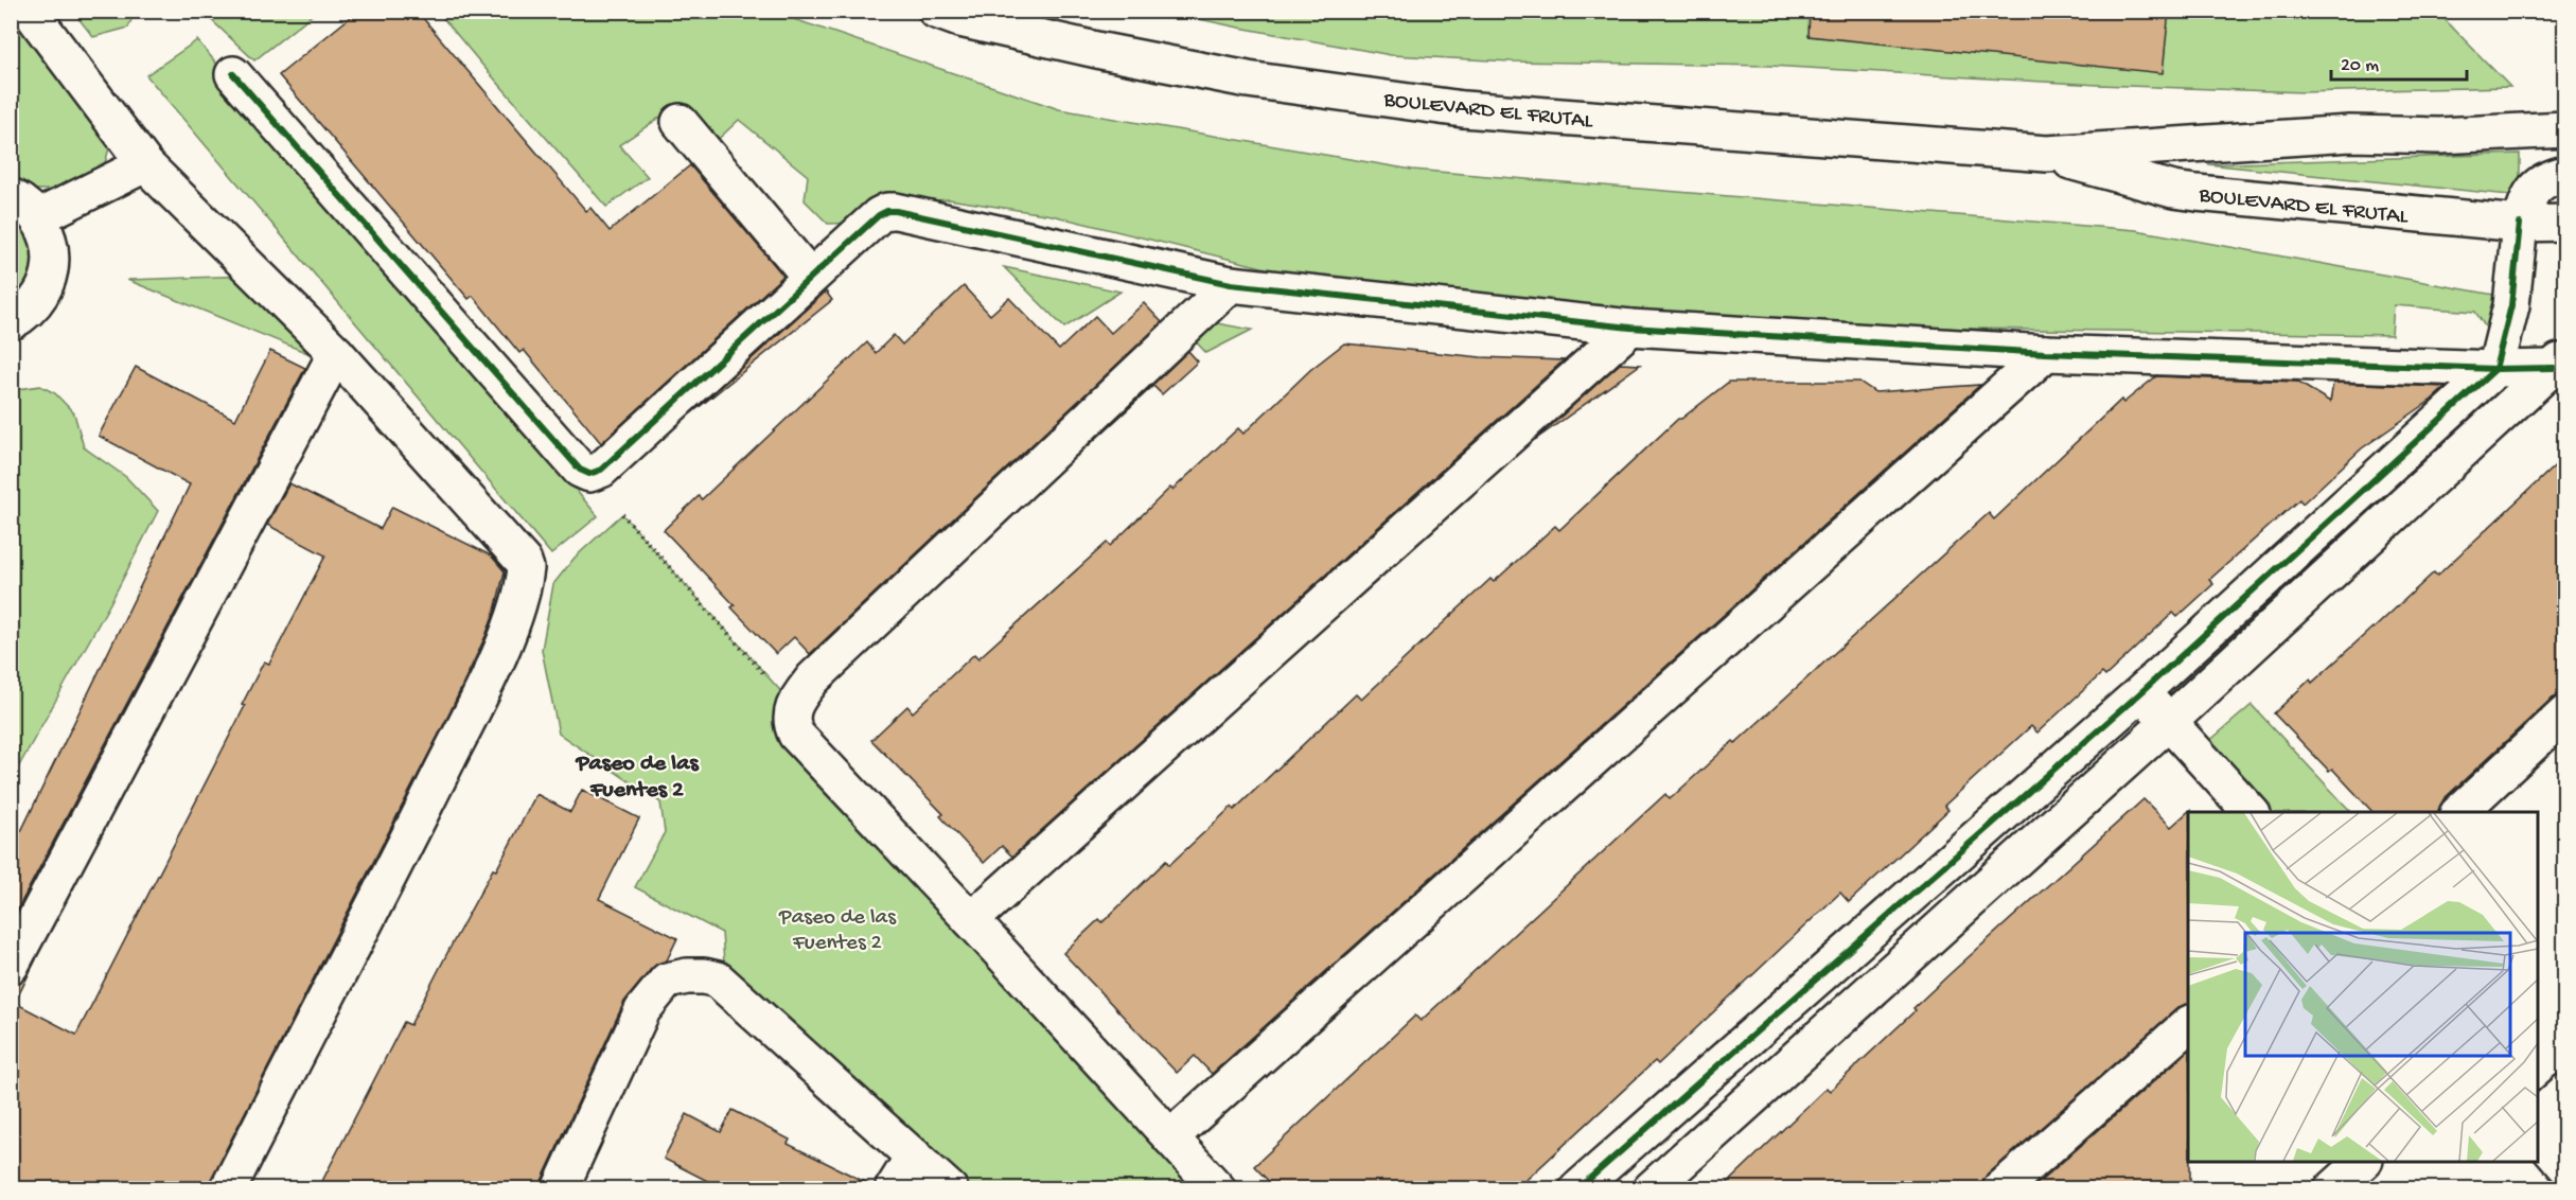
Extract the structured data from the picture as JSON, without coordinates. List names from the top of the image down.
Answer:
{
  "streets": {
    "street": ["BOULEVARD EL FRUTAL"]
  },
  "districts": ["Paseo de las Fuentes 2"],
  "parks": ["Paseo de las Fuentes 2"],
  "scale_bar": "20 m"
}
